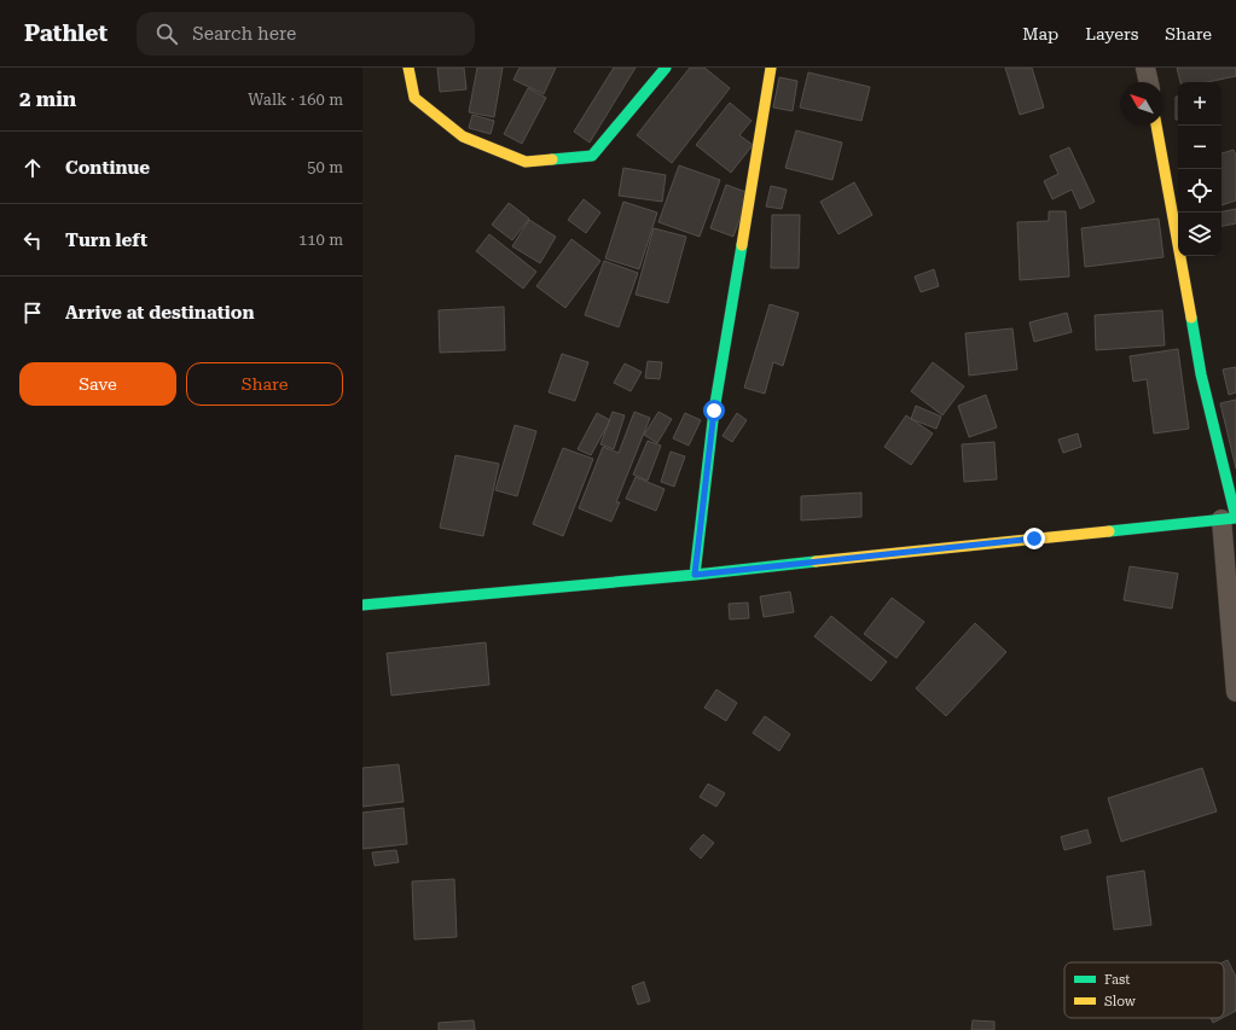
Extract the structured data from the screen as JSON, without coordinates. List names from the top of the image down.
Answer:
{
  "legend": ["Fast", "Slow"],
  "north": "top left",
  "page": {
    "header": "Pathlet",
    "search": "Search here",
    "nav": ["Map", "Layers", "Share"],
    "heading": ["2 min", "Walk · 160 m"],
    "map_buttons": ["+", "−"],
    "list": [
      ["Continue", "50 m"],
      ["Turn left", "110 m"],
      "Arrive at destination"
    ],
    "buttons": ["Save", "Share"]
  }
}
